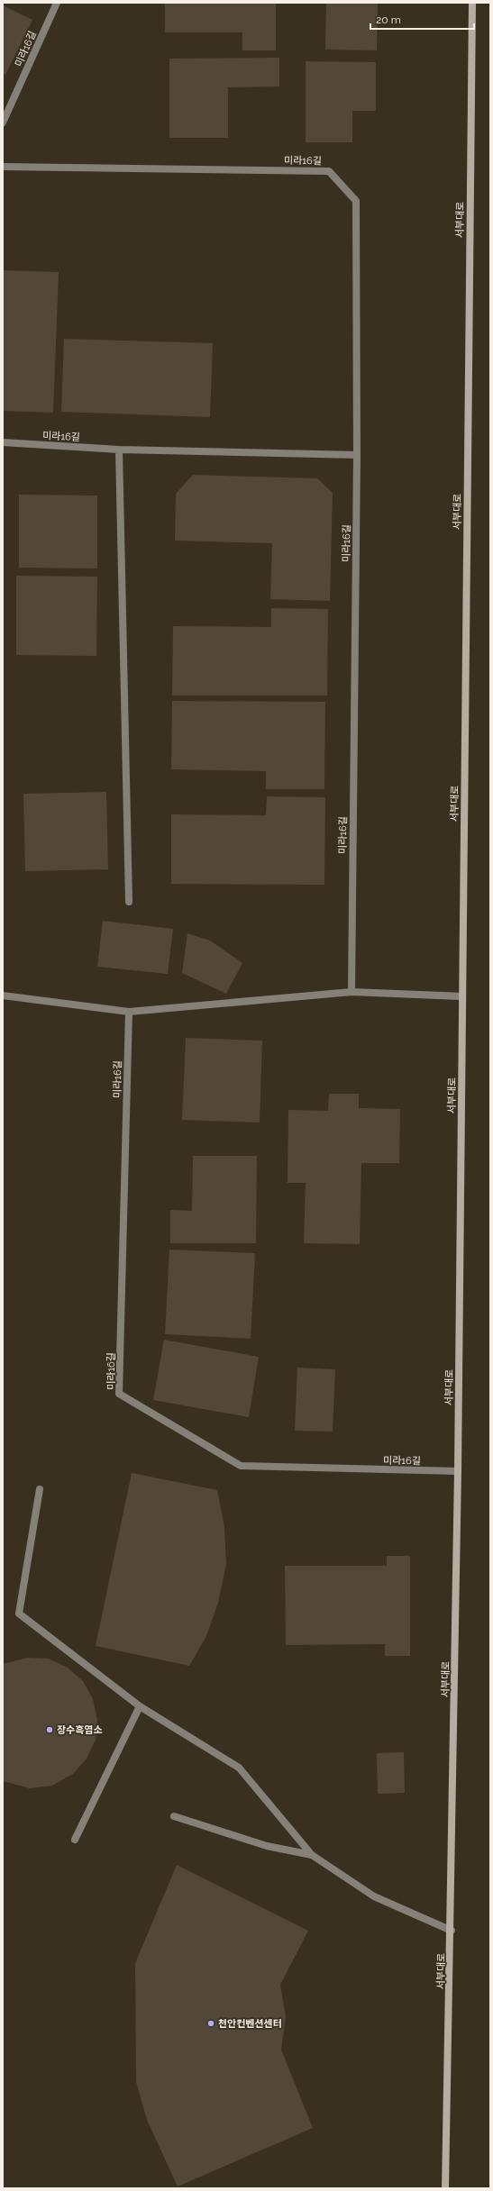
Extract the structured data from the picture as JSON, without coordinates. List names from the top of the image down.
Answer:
{
  "streets": {
    "main road": ["서부대로"],
    "street": ["미라16길"]
  },
  "crossings": [
    ["미라16길", "서부대로"]
  ],
  "places": ["장수흑염소", "천안컨벤션센터"],
  "scale_bar": "20 m"
}
